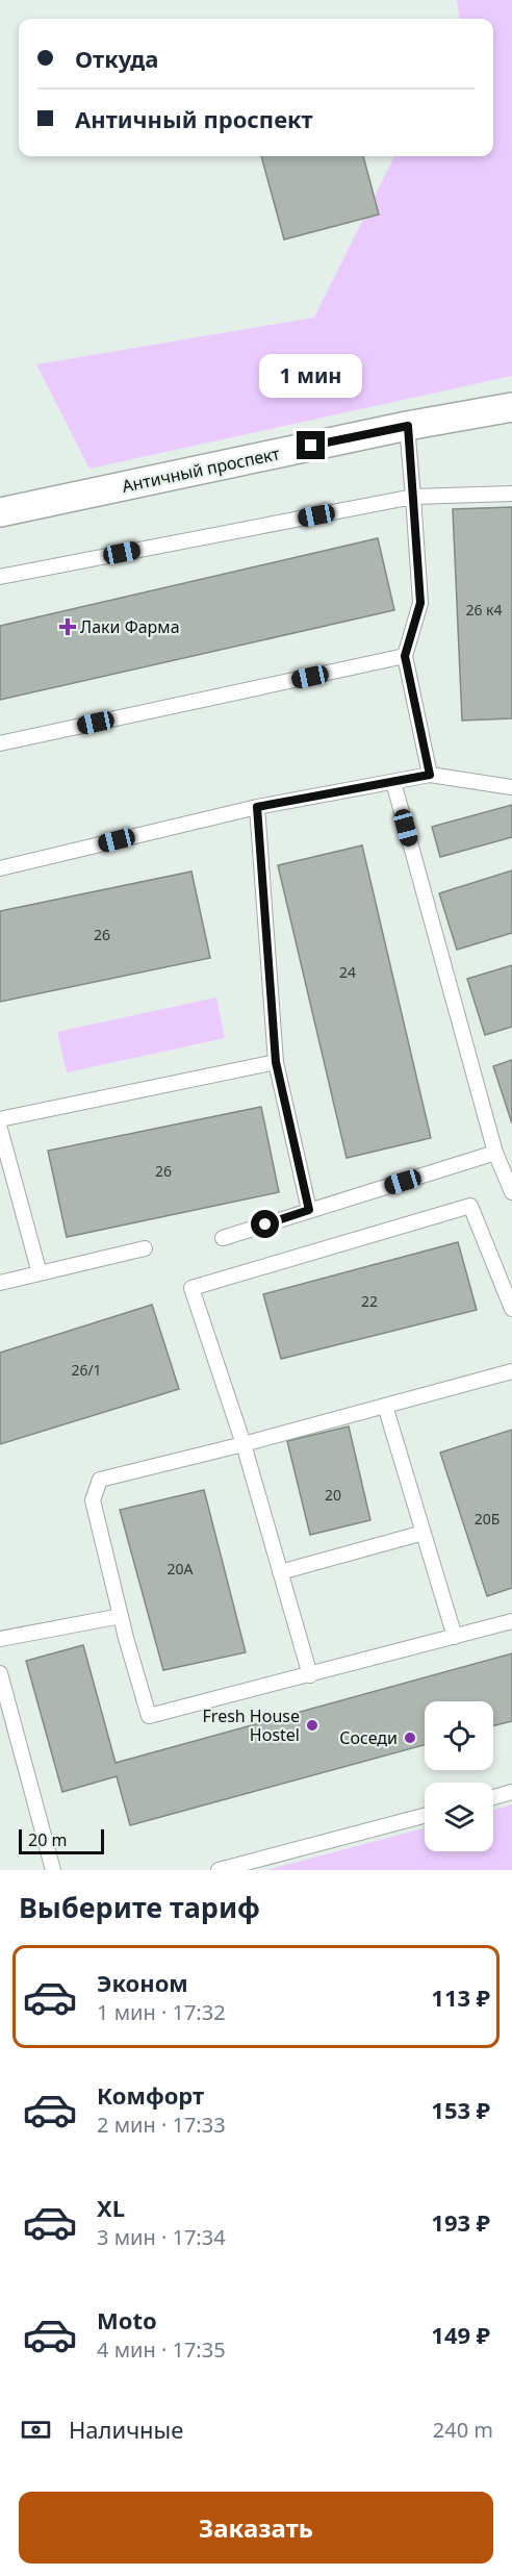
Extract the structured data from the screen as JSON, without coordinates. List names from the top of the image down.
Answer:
{
  "streets": {
    "street": ["Античный проспект"]
  },
  "places": {
    "health": ["Лаки Фарма"],
    "other": ["Fresh House Hostel", "Соседи"]
  },
  "house_numbers": [
    "26 к4",
    "26",
    "24",
    "26",
    "22",
    "26/1",
    "20",
    "20Б",
    "20А"
  ],
  "scale_bar": "20 m",
  "page": {
    "banner": ["Откуда", "Античный проспект"],
    "bubble": "1 мин",
    "scale": "20 m",
    "heading": "Выберите тариф",
    "list": [
      {
        "name": "Эконом",
        "note": "1 мин · 17:32",
        "value": "113 ₽"
      },
      {
        "name": "Комфорт",
        "note": "2 мин · 17:33",
        "value": "153 ₽"
      },
      {
        "name": "XL",
        "note": "3 мин · 17:34",
        "value": "193 ₽"
      },
      {
        "name": "Moto",
        "note": "4 мин · 17:35",
        "value": "149 ₽"
      }
    ],
    "pay": ["Наличные", "240 m"],
    "buttons": "Заказать"
  }
}
